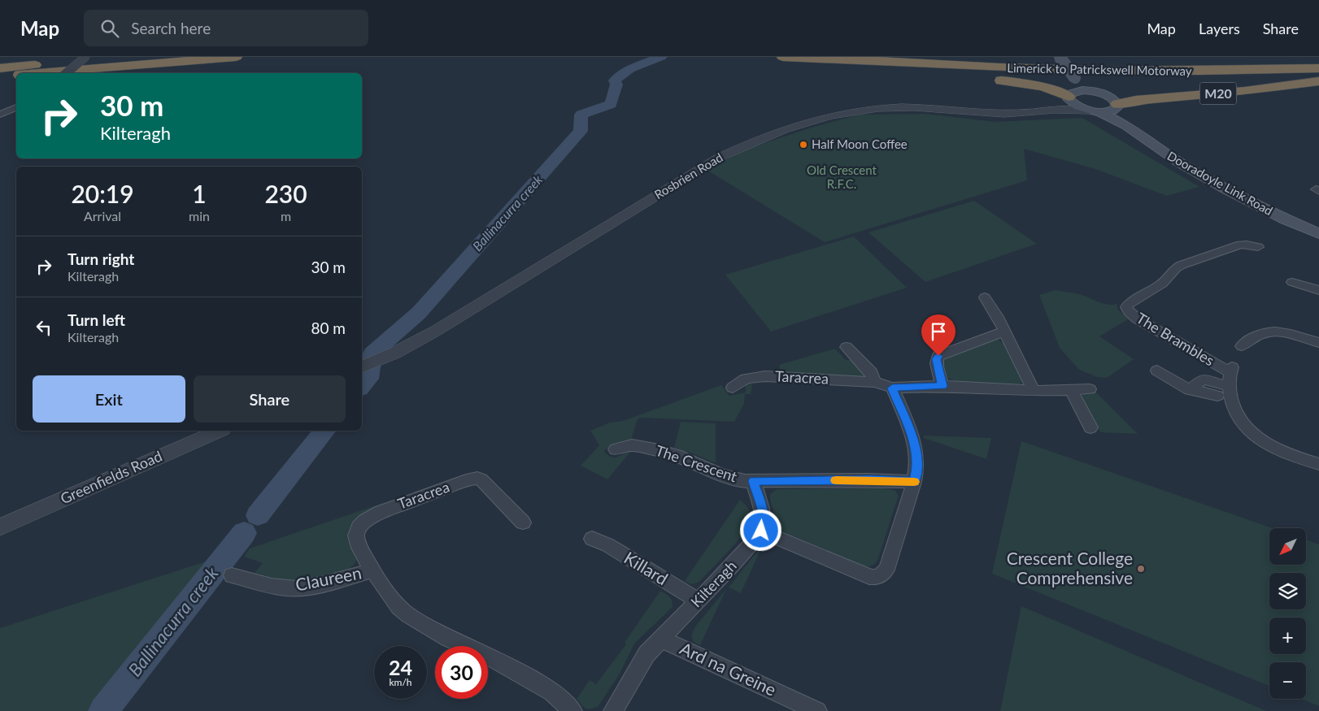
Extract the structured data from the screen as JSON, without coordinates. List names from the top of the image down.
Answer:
{
  "streets": {
    "highway": ["Limerick to Patrickswell Motorway", "M20"],
    "main road": ["Dooradoyle Link Road"],
    "street": [
      "Rosbrien Road",
      "The Brambles",
      "Taracrea",
      "The Crescent",
      "Greenfields Road",
      "Killard",
      "Claureen",
      "Kilteragh",
      "Ard na Greine"
    ]
  },
  "crossings": [
    ["Rosbrien Road", "Dooradoyle Link Road"],
    ["Taracrea", "Claureen"],
    ["Killard", "Kilteragh"],
    ["Kilteragh", "Ard na Greine"]
  ],
  "water": ["Ballinacurra creek"],
  "parks": ["Old Crescent R.F.C."],
  "places": ["Half Moon Coffee", "Crescent College Comprehensive"],
  "north": "bottom left",
  "page": {
    "header": "Map",
    "search": "Search here",
    "nav": ["Map", "Layers", "Share"],
    "turn": ["30 m", "Kilteragh"],
    "eta": [
      "20:19",
      "Arrival",
      "1",
      "min",
      "230",
      "m"
    ],
    "list": [
      {
        "name": "Turn right",
        "note": "Kilteragh",
        "value": "30 m"
      },
      {
        "name": "Turn left",
        "note": "Kilteragh",
        "value": "80 m"
      }
    ],
    "buttons": ["Exit", "Share"],
    "map_buttons": ["+", "−"],
    "speed": "24 km/h",
    "limit": "30"
  }
}
